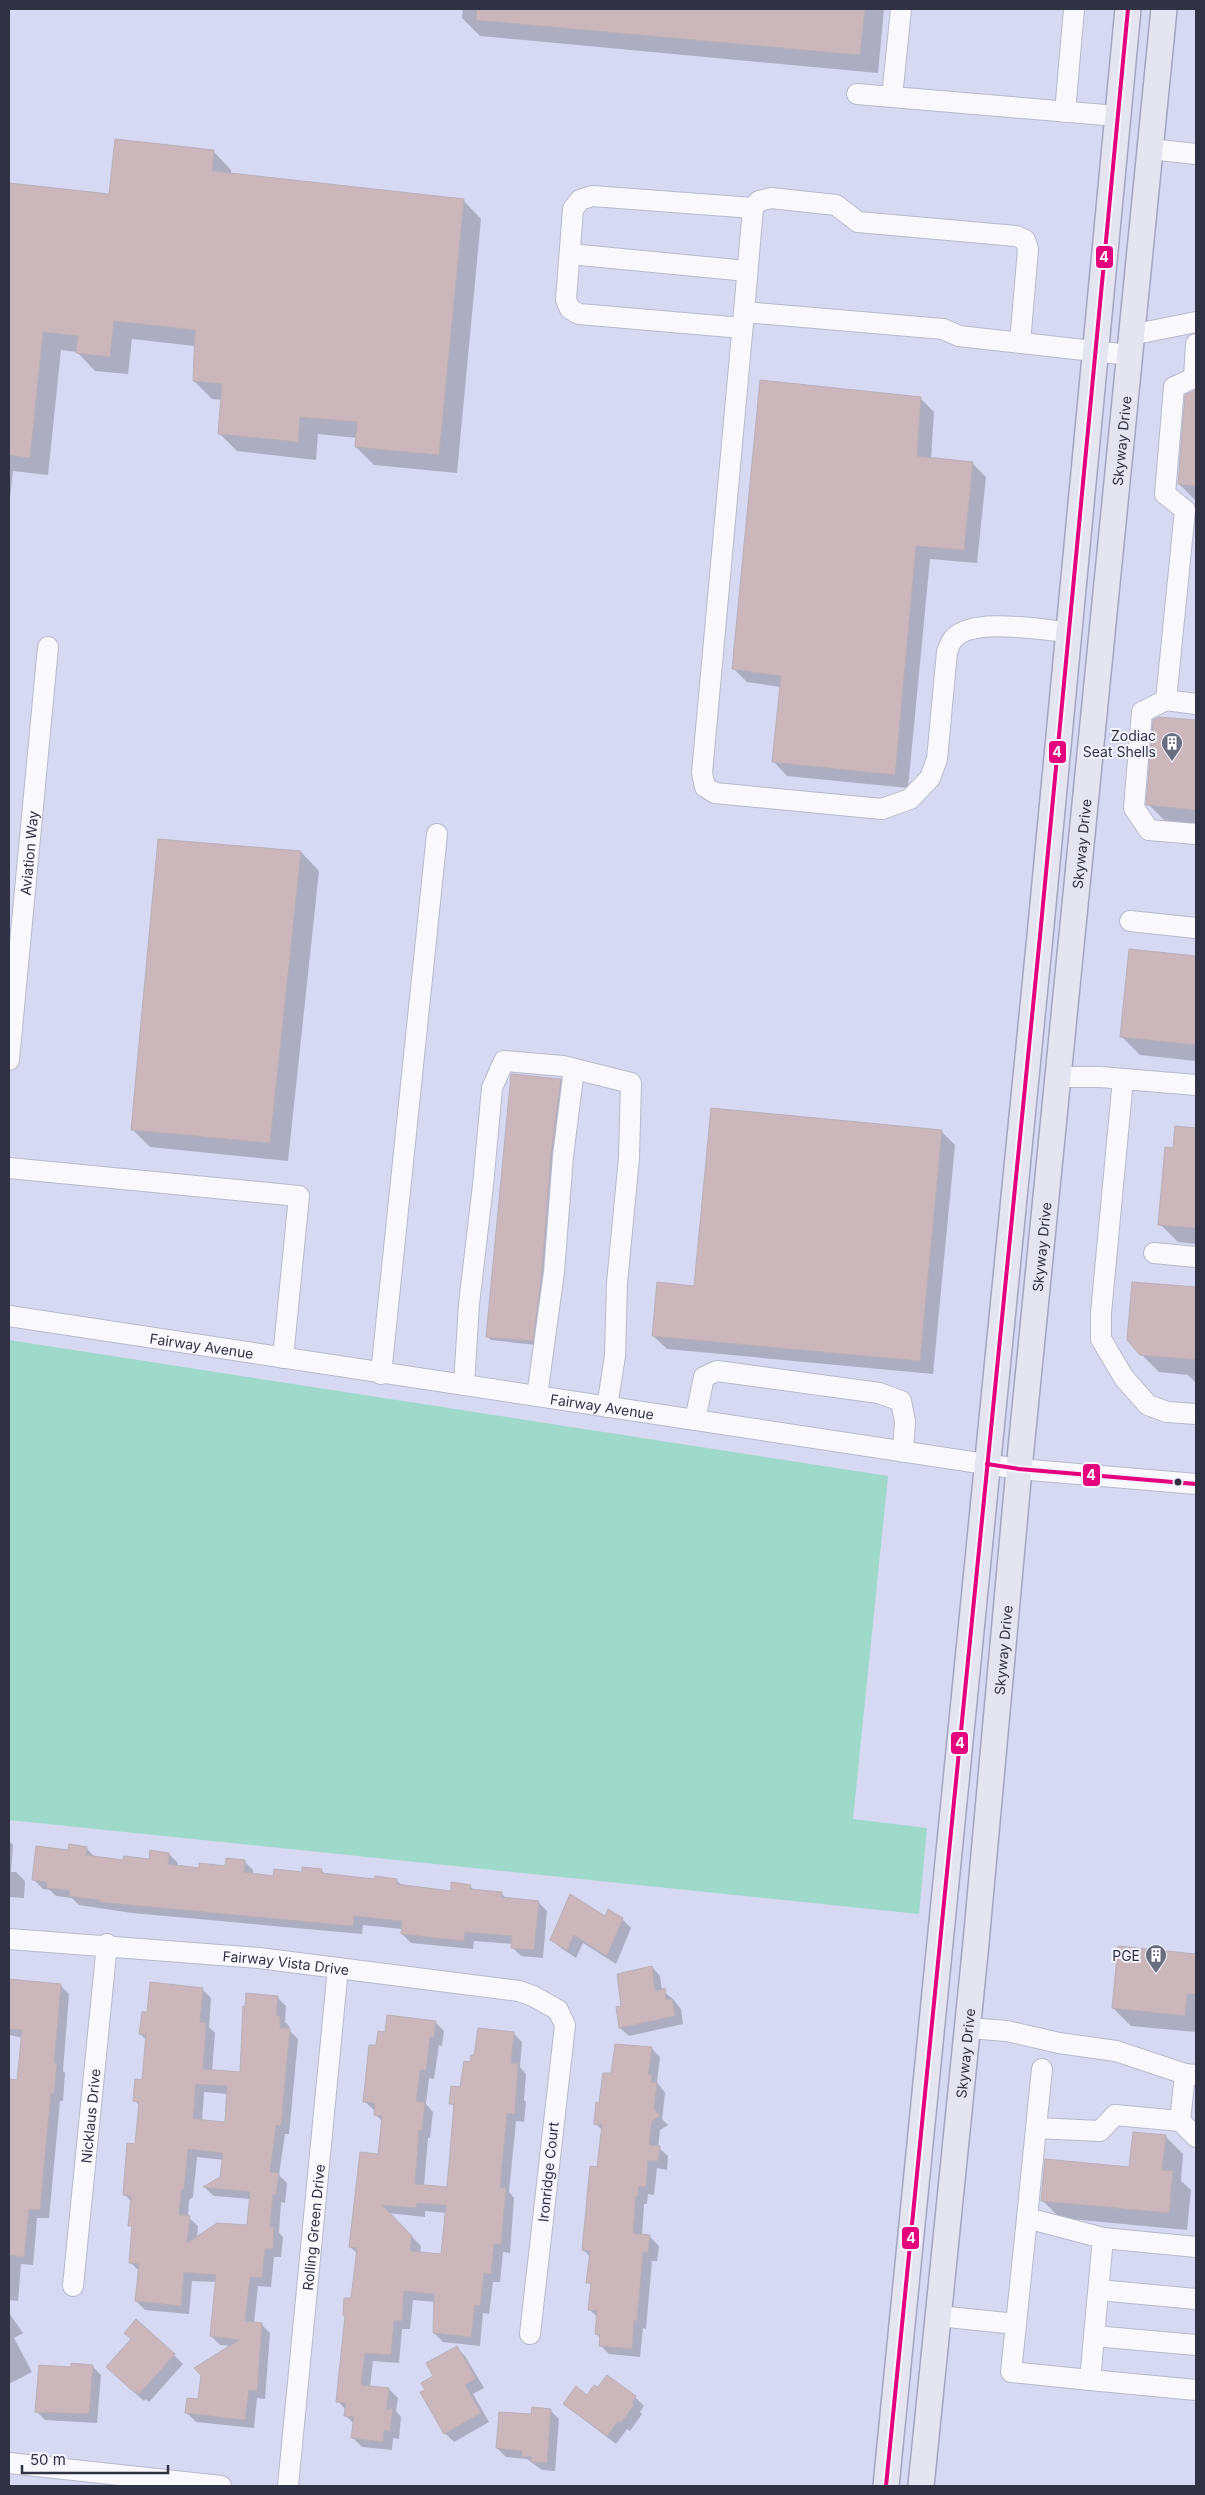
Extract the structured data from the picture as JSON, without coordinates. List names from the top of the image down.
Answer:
{
  "streets": {
    "main road": ["Skyway Drive"],
    "street": [
      "Aviation Way",
      "Fairway Avenue",
      "Fairway Vista Drive",
      "Nicklaus Drive",
      "Ironridge Court",
      "Rolling Green Drive"
    ]
  },
  "crossings": [
    ["Skyway Drive", "Fairway Avenue"],
    ["Fairway Vista Drive", "Nicklaus Drive"],
    ["Fairway Vista Drive", "Ironridge Court"],
    ["Fairway Vista Drive", "Rolling Green Drive"]
  ],
  "places": {
    "building": ["Zodiac Seat Shells", "PGE"]
  },
  "lines": ["transit line 4"],
  "scale_bar": "50 m"
}
